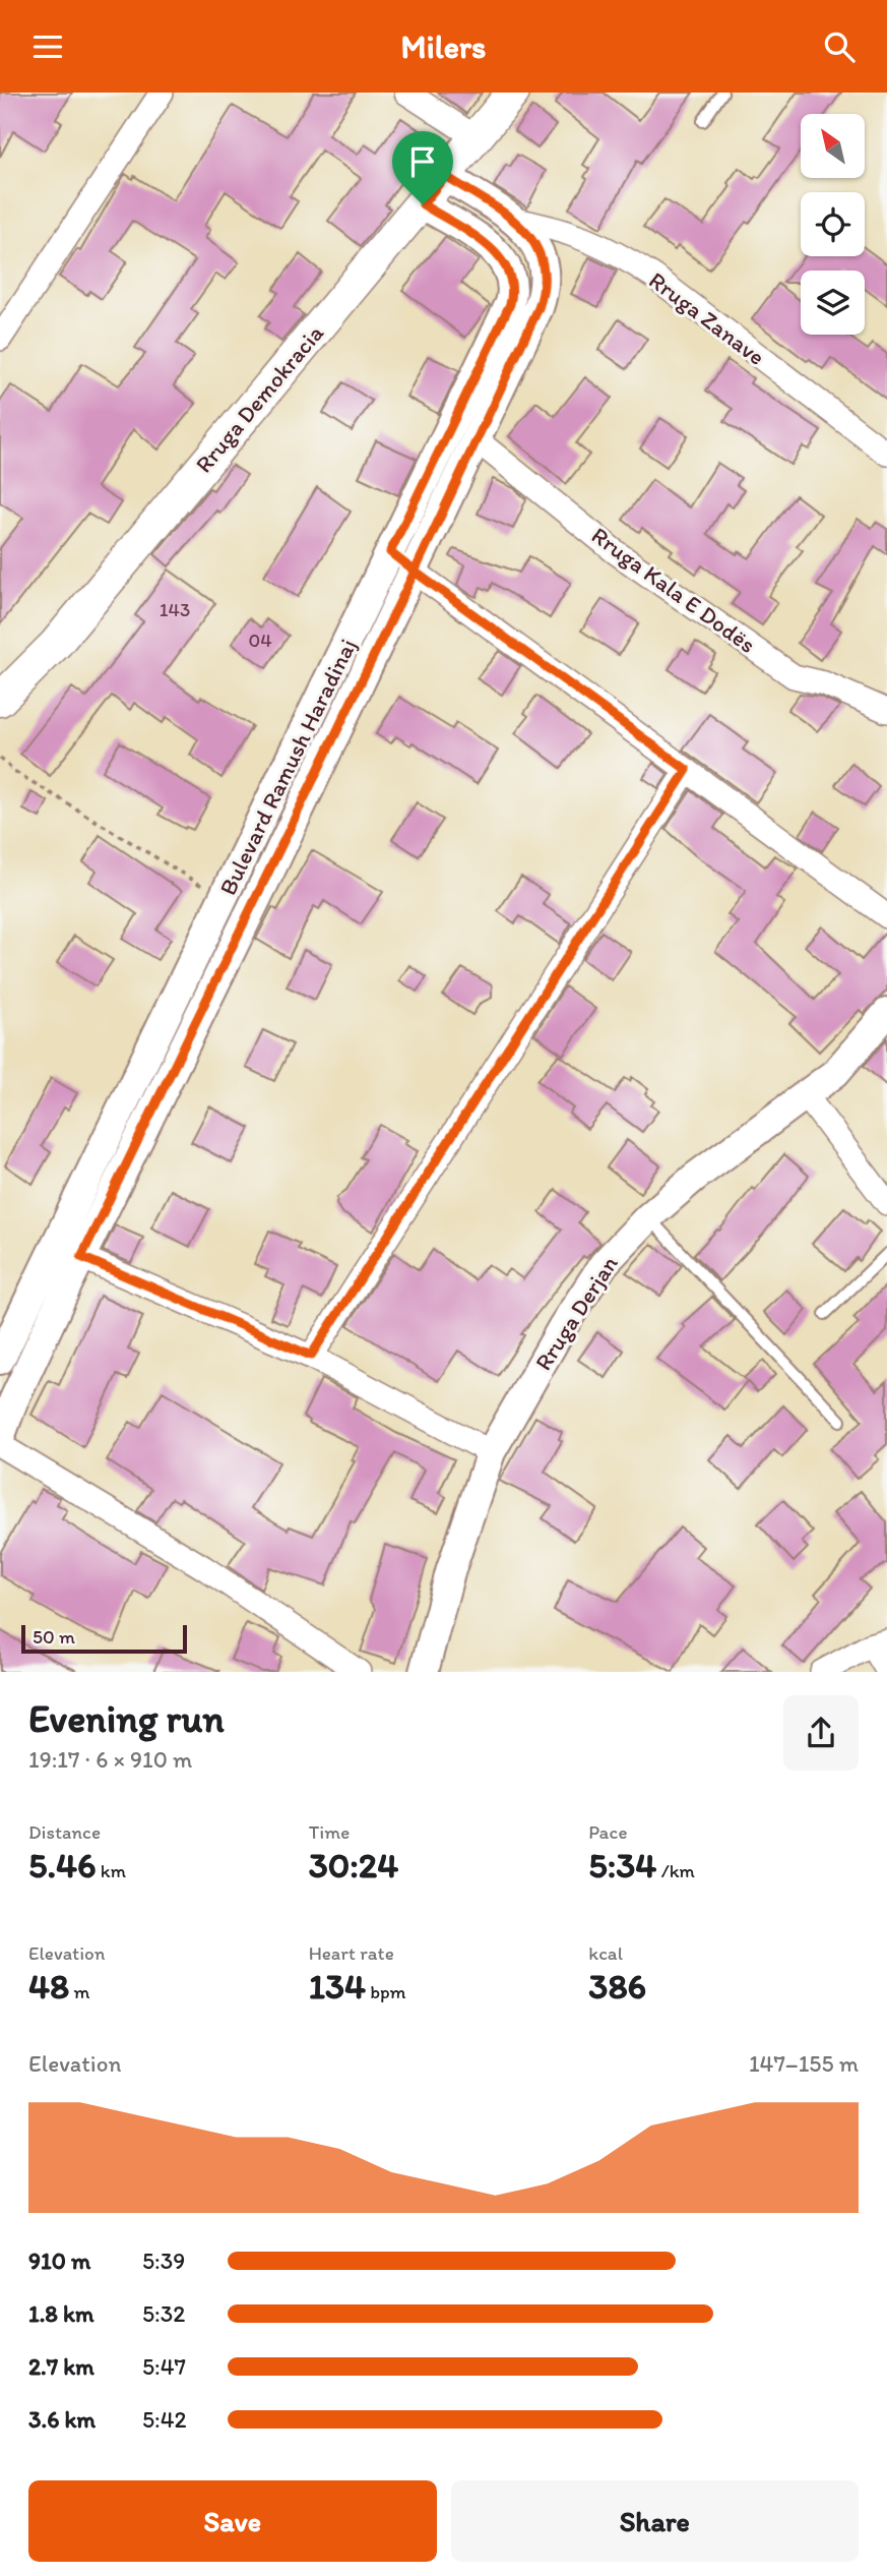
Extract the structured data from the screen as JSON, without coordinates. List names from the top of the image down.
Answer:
{
  "streets": {
    "main road": ["Rruga Demokracia"],
    "street": [
      "Rruga Zanave",
      "Rruga Kala E Dodës",
      "Bulevard Ramush Haradinaj",
      "Rruga Derjan"
    ]
  },
  "crossings": [
    ["Rruga Zanave", "Bulevard Ramush Haradinaj"],
    ["Rruga Demokracia", "Bulevard Ramush Haradinaj"],
    ["Rruga Kala E Dodës", "Bulevard Ramush Haradinaj"]
  ],
  "house_numbers": ["143", "04"],
  "scale_bar": "50 m",
  "north": "top left",
  "page": {
    "header": "Milers",
    "scale": "50 m",
    "heading": ["Evening run", "19:17 · 6 × 910 m"],
    "stats": [
      ["Distance", "5.46 km"],
      ["Time", "30:24"],
      ["Pace", "5:34 /km"],
      ["Elevation", "48 m"],
      ["Heart rate", "134 bpm"],
      ["kcal", "386"]
    ],
    "chart": ["Elevation", "147–155 m"],
    "list": [
      {
        "name": "910 m",
        "note": "5:39"
      },
      {
        "name": "1.8 km",
        "note": "5:32"
      },
      {
        "name": "2.7 km",
        "note": "5:47"
      },
      {
        "name": "3.6 km",
        "note": "5:42"
      }
    ],
    "buttons": ["Save", "Share"]
  }
}
